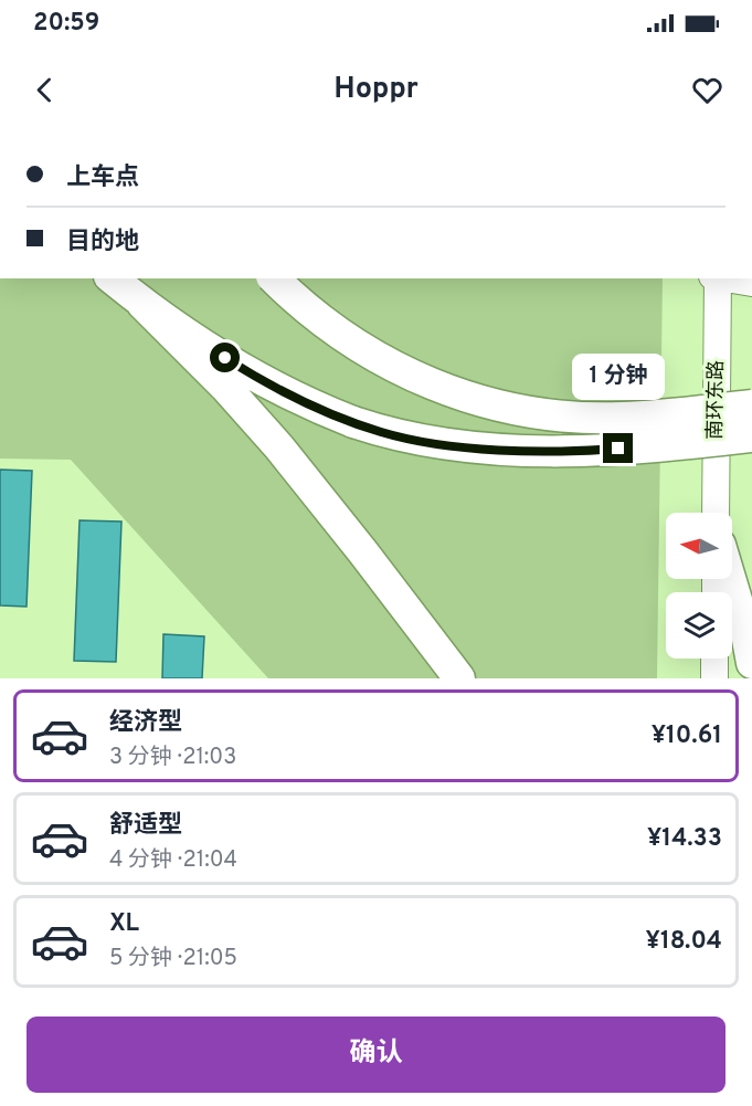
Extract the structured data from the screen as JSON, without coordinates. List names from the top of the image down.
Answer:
{
  "streets": {
    "main road": ["南环东路"]
  },
  "north": "left",
  "page": {
    "status": "20:59",
    "header": "Hoppr",
    "banner": ["上车点", "目的地"],
    "bubble": "1 分钟",
    "list": [
      {
        "name": "经济型",
        "note": "3 分钟 · 21:03",
        "value": "¥10.61"
      },
      {
        "name": "舒适型",
        "note": "4 分钟 · 21:04",
        "value": "¥14.33"
      },
      {
        "name": "XL",
        "note": "5 分钟 · 21:05",
        "value": "¥18.04"
      }
    ],
    "buttons": "确认"
  }
}
